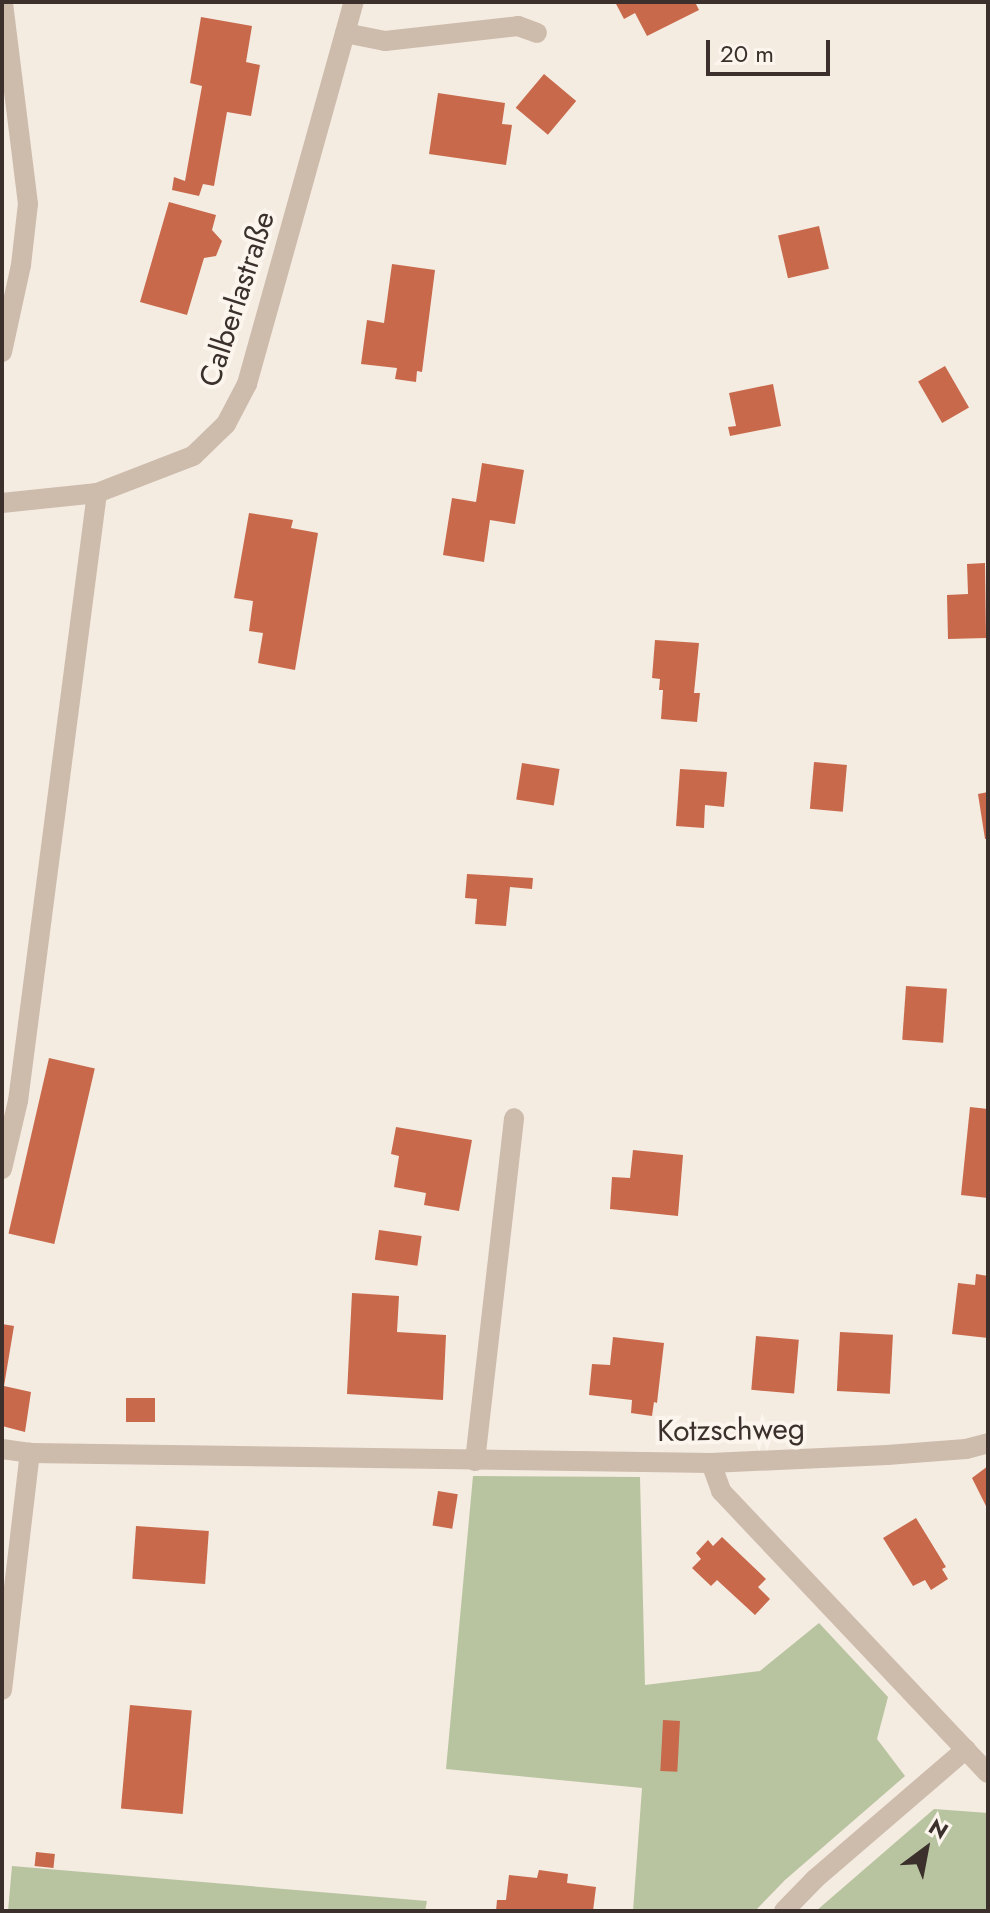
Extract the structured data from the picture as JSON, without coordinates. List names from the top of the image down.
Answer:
{
  "streets": {
    "street": ["Calberlastraße", "Kotzschweg"]
  },
  "scale_bar": "20 m",
  "north": "top right"
}
